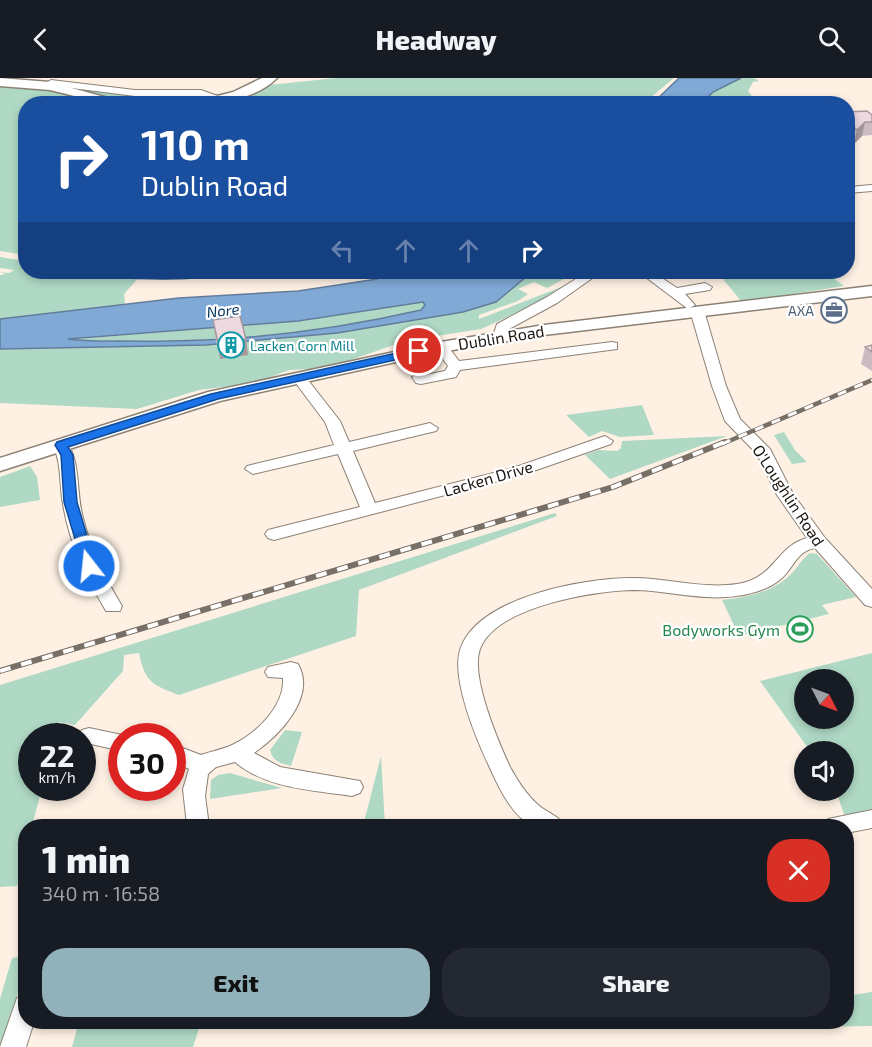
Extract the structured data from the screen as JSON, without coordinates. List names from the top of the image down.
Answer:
{
  "streets": {
    "main road": ["Dublin Road"],
    "street": ["Lacken Drive", "O'Loughlin Road"]
  },
  "crossings": [
    ["Dublin Road", "O'Loughlin Road"]
  ],
  "water": ["Nore"],
  "places": {
    "office": ["AXA"],
    "building": ["Lacken Corn Mill"],
    "sports": ["Bodyworks Gym"]
  },
  "north": "bottom right",
  "page": {
    "header": "Headway",
    "turn": ["110 m", "Dublin Road"],
    "speed": "22 km/h",
    "limit": "30",
    "heading": ["1 min", "340 m · 16:58"],
    "buttons": ["Exit", "Share"]
  }
}
